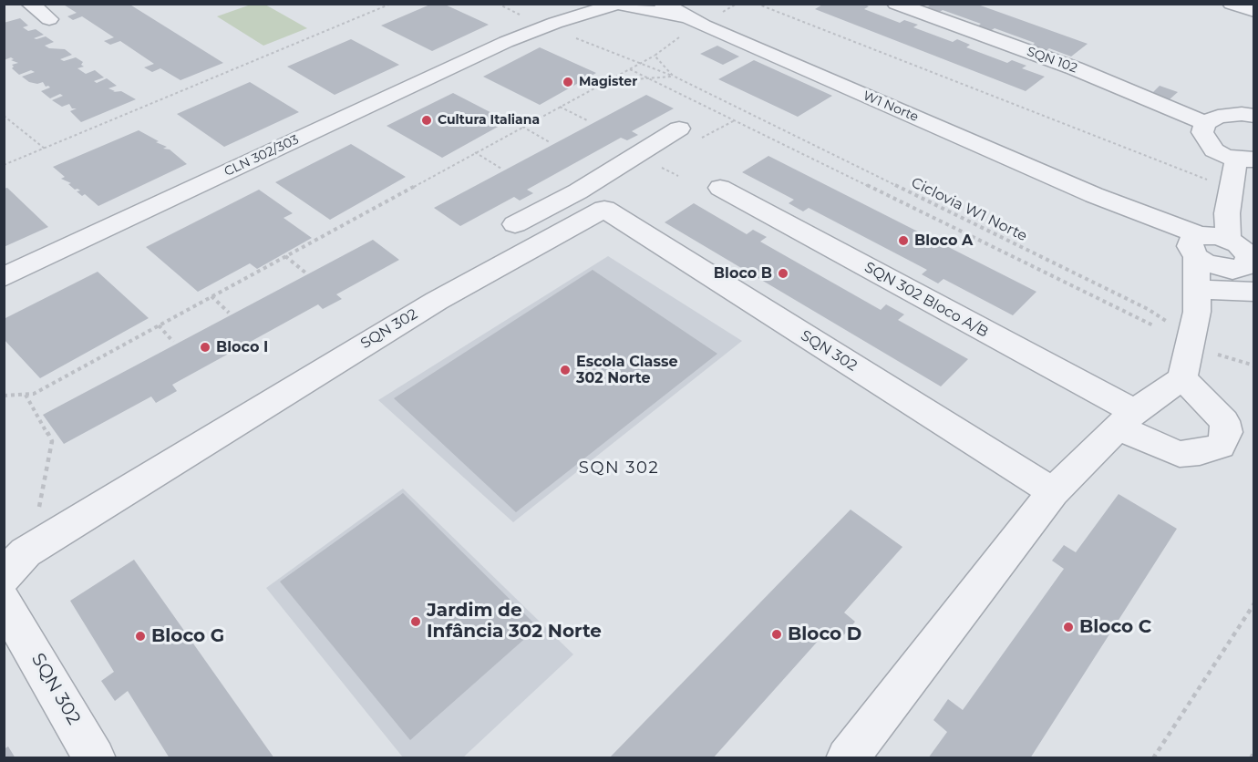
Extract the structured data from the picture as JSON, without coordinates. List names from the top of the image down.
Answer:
{
  "streets": {
    "street": [
      "SQN 102",
      "W1 Norte",
      "CLN 302/303",
      "SQN 302 Bloco A/B",
      "SQN 302"
    ],
    "path": ["Ciclovia W1 Norte"]
  },
  "crossings": [
    ["W1 Norte", "CLN 302/303"],
    ["CLN 302/303", "Ciclovia W1 Norte"]
  ],
  "districts": ["SQN 302"],
  "places": [
    "Magister",
    "Cultura Italiana",
    "Bloco A",
    "Bloco B",
    "Bloco I",
    "Escola Classe 302 Norte",
    "Jardim de Infância 302 Norte",
    "Bloco C",
    "Bloco D",
    "Bloco G"
  ]
}
